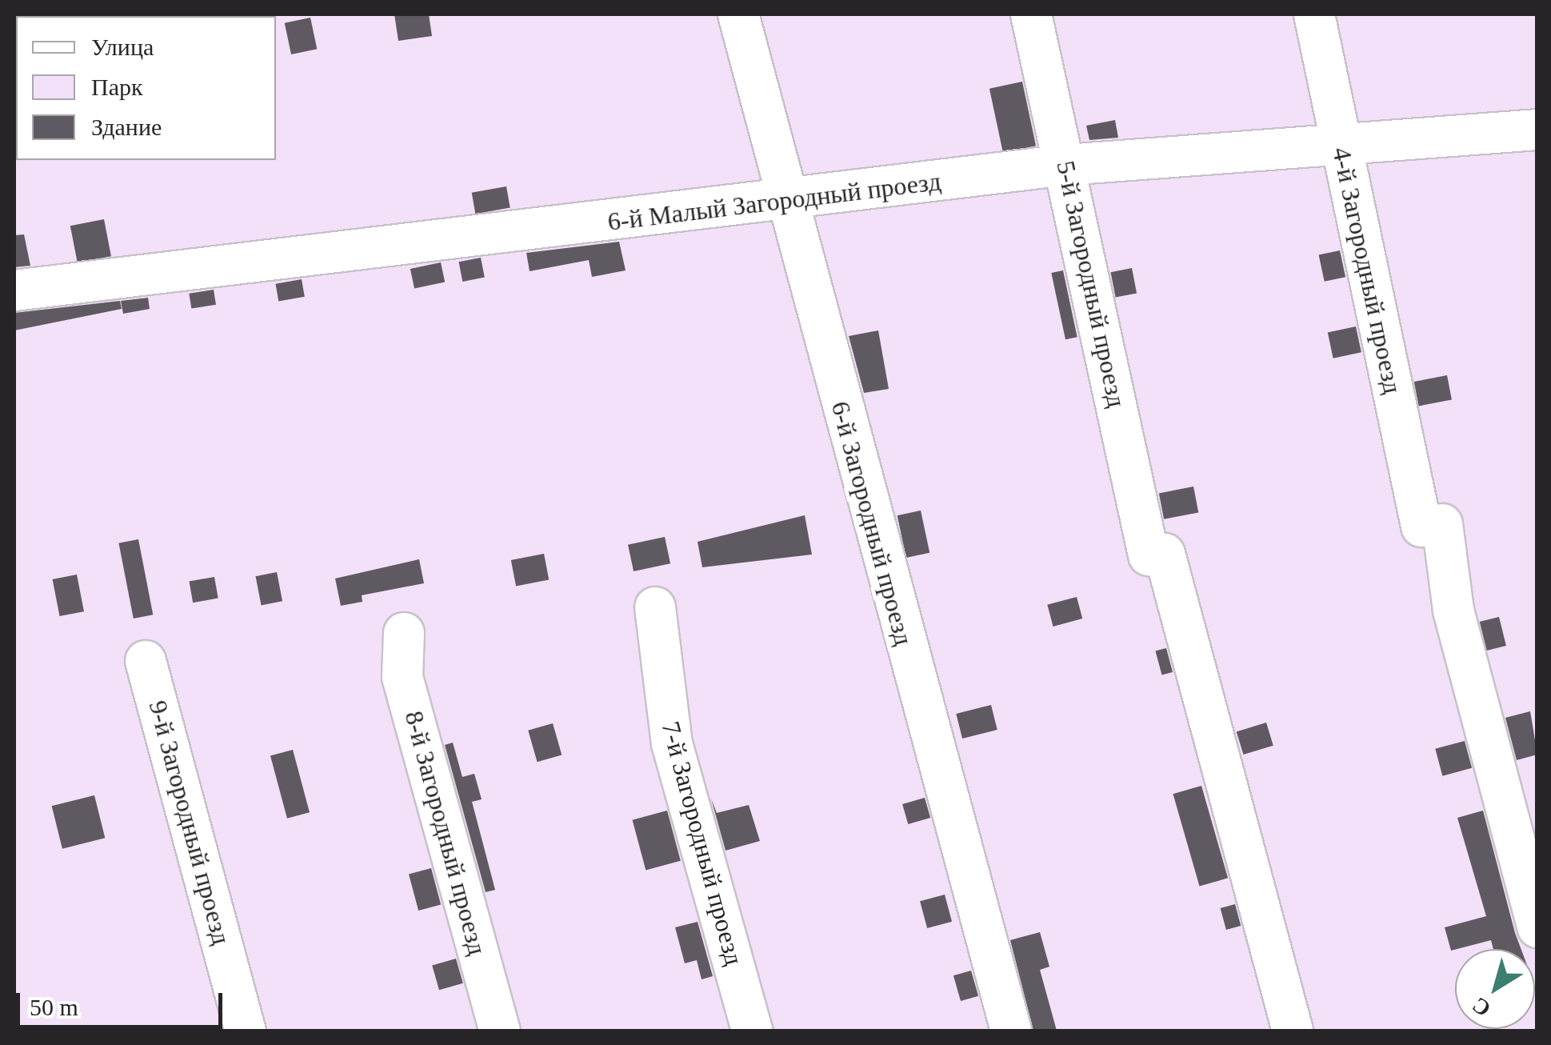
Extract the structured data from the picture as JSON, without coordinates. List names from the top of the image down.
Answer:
{
  "streets": {
    "lane": [
      "6-й Малый Загородный проезд",
      "4-й Загородный проезд",
      "5-й Загородный проезд",
      "6-й Загородный проезд",
      "9-й Загородный проезд",
      "8-й Загородный проезд",
      "7-й Загородный проезд"
    ]
  },
  "crossings": [
    ["6-й Малый Загородный проезд", "4-й Загородный проезд"],
    ["6-й Малый Загородный проезд", "5-й Загородный проезд"],
    ["6-й Малый Загородный проезд", "6-й Загородный проезд"]
  ],
  "legend": ["Улица", "Парк", "Здание"],
  "scale_bar": "50 m",
  "north": "bottom left"
}
